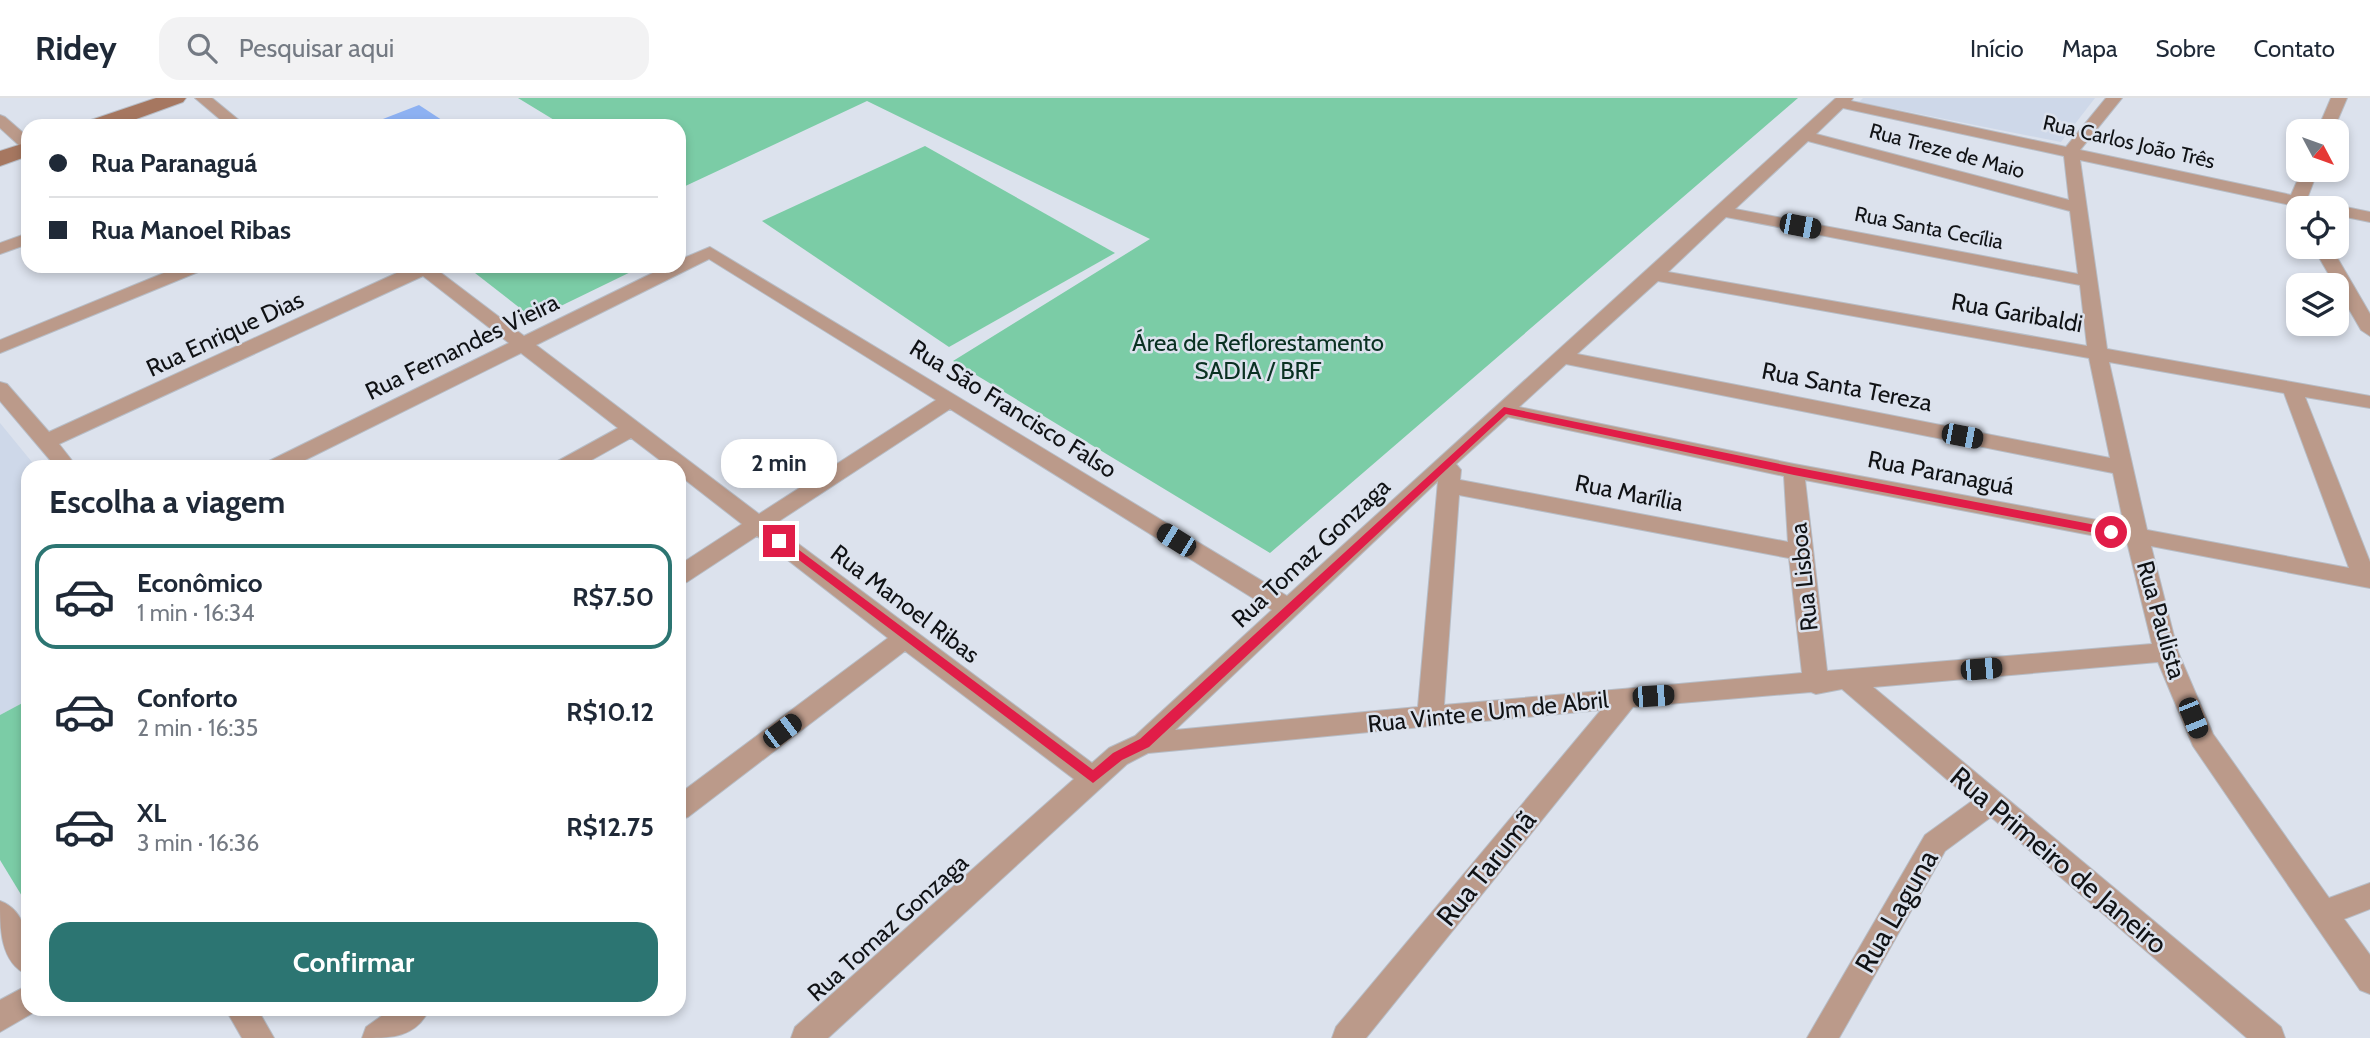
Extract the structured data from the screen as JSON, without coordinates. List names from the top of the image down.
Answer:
{
  "streets": {
    "street": [
      "Rua Carlos João Três",
      "Rua Treze de Maio",
      "Rua Santa Cecília",
      "Rua Garibaldi",
      "Rua Enrique Dias",
      "Rua Fernandes Vieira",
      "Rua Santa Tereza",
      "Rua São Francisco Falso",
      "Rua Paranaguá",
      "Rua Marília",
      "Rua Tomaz Gonzaga",
      "Rua Lisboa",
      "Rua Manoel Ribas",
      "Rua Paulista",
      "Rua Vinte e Um de Abril",
      "Rua Primeiro de Janeiro",
      "Rua Tarumã",
      "Rua Laguna"
    ]
  },
  "crossings": [
    ["Rua Carlos João Três", "Rua Tomaz Gonzaga"],
    ["Rua Carlos João Três", "Rua Paulista"],
    ["Rua Treze de Maio", "Rua Tomaz Gonzaga"],
    ["Rua Treze de Maio", "Rua Paulista"],
    ["Rua Santa Cecília", "Rua Tomaz Gonzaga"],
    ["Rua Santa Cecília", "Rua Paulista"],
    ["Rua Garibaldi", "Rua Tomaz Gonzaga"],
    ["Rua Garibaldi", "Rua Paulista"],
    ["Rua Fernandes Vieira", "Rua São Francisco Falso"],
    ["Rua Fernandes Vieira", "Rua Manoel Ribas"],
    ["Rua Santa Tereza", "Rua Tomaz Gonzaga"],
    ["Rua Santa Tereza", "Rua Paulista"],
    ["Rua São Francisco Falso", "Rua Tomaz Gonzaga"],
    ["Rua Paranaguá", "Rua Tomaz Gonzaga"],
    ["Rua Paranaguá", "Rua Lisboa"],
    ["Rua Paranaguá", "Rua Paulista"],
    ["Rua Marília", "Rua Lisboa"],
    ["Rua Tomaz Gonzaga", "Rua Manoel Ribas"],
    ["Rua Tomaz Gonzaga", "Rua Vinte e Um de Abril"],
    ["Rua Lisboa", "Rua Vinte e Um de Abril"],
    ["Rua Paulista", "Rua Vinte e Um de Abril"],
    ["Rua Vinte e Um de Abril", "Rua Primeiro de Janeiro"],
    ["Rua Vinte e Um de Abril", "Rua Tarumã"],
    ["Rua Primeiro de Janeiro", "Rua Laguna"]
  ],
  "parks": ["Área de Reflorestamento SADIA / BRF"],
  "north": "bottom right",
  "page": {
    "header": "Ridey",
    "search": "Pesquisar aqui",
    "nav": [
      "Início",
      "Mapa",
      "Sobre",
      "Contato"
    ],
    "banner": ["Rua Paranaguá", "Rua Manoel Ribas"],
    "bubble": "2 min",
    "heading": "Escolha a viagem",
    "list": [
      {
        "name": "Econômico",
        "note": "1 min · 16:34",
        "value": "R$7.50"
      },
      {
        "name": "Conforto",
        "note": "2 min · 16:35",
        "value": "R$10.12"
      },
      {
        "name": "XL",
        "note": "3 min · 16:36",
        "value": "R$12.75"
      }
    ],
    "buttons": "Confirmar"
  }
}
